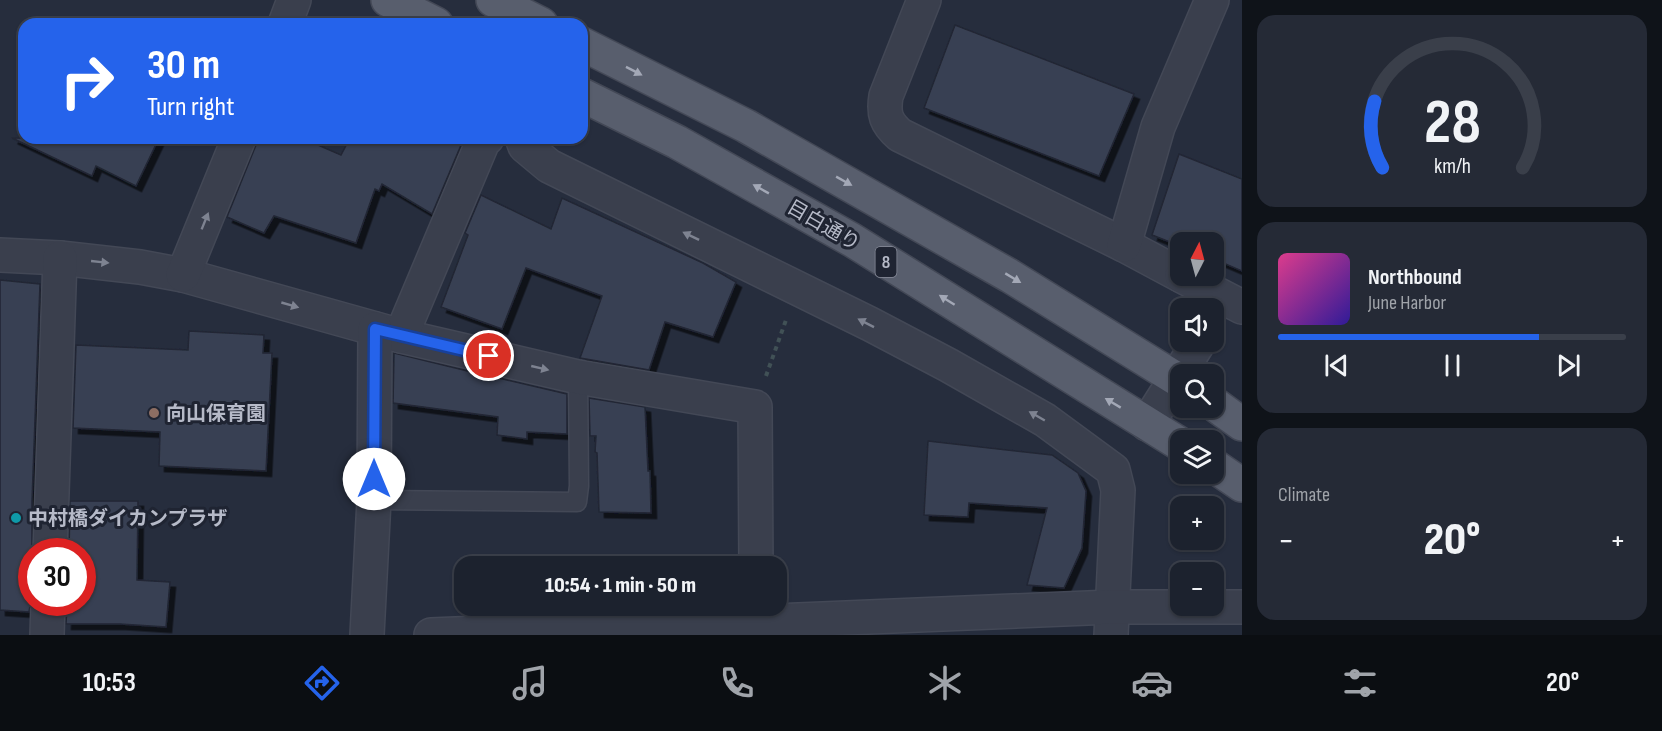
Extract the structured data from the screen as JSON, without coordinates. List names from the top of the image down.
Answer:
{
  "streets": {
    "main road": ["目白通り", "8"]
  },
  "places": ["向山保育園", "中村橋ダイカンプラザ"],
  "north": "top",
  "page": {
    "turn": ["30 m", "Turn right"],
    "map_buttons": ["+", "−"],
    "song": ["Northbound", "June Harbor"],
    "tile": "Climate",
    "heat": ["−", "20°", "+"],
    "limit": "30",
    "trip": "10:54 · 1 min · 50 m",
    "tabs": ["10:53", "20°"],
    "gauge": ["28", "km/h"]
  }
}
